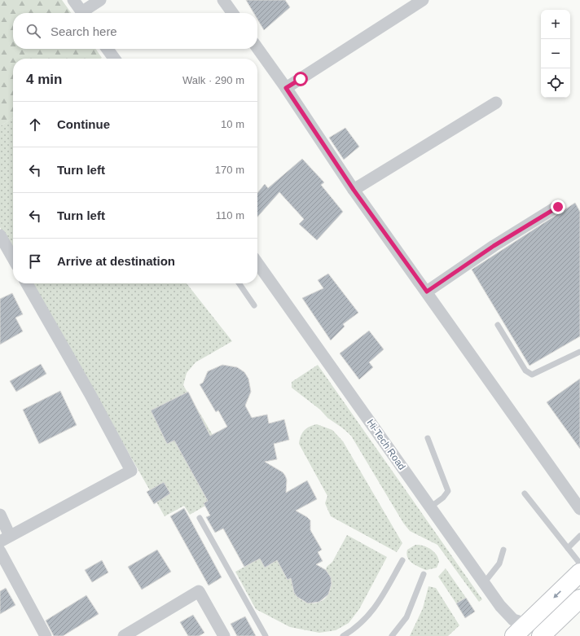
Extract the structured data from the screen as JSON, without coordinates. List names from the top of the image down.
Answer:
{
  "streets": {
    "street": ["Hi-Tech Road"]
  },
  "page": {
    "map_buttons": ["+", "−"],
    "search": "Search here",
    "heading": ["4 min", "Walk · 290 m"],
    "list": [
      ["Continue", "10 m"],
      ["Turn left", "170 m"],
      ["Turn left", "110 m"],
      "Arrive at destination"
    ]
  }
}
